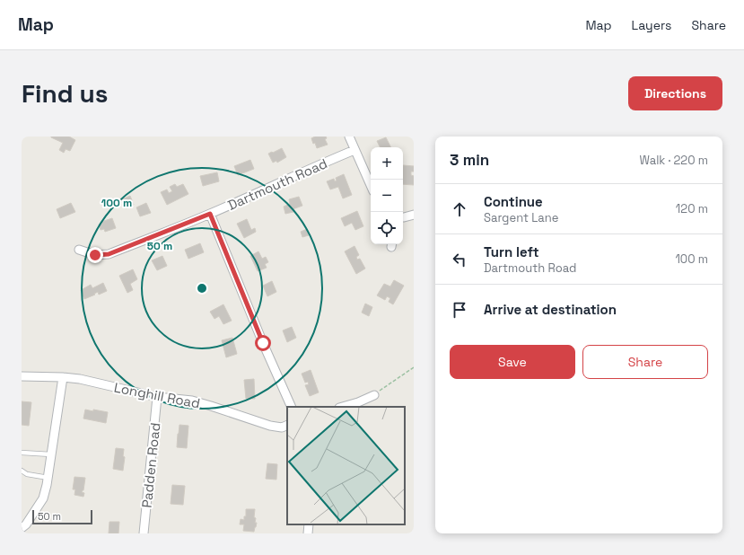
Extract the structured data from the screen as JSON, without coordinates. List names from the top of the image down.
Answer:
{
  "streets": {
    "street": ["Dartmouth Road", "Longhill Road", "Padden Road"]
  },
  "crossings": [
    ["Longhill Road", "Padden Road"]
  ],
  "scale_bar": "50 m",
  "page": {
    "header": "Map",
    "nav": ["Map", "Layers", "Share"],
    "buttons": [
      "Directions",
      ["Save", "Share"]
    ],
    "title": "Find us",
    "heading": ["3 min", "Walk · 220 m"],
    "map_buttons": ["+", "−"],
    "list": [
      ["Continue", "Sargent Lane", "120 m"],
      ["Turn left", "Dartmouth Road", "100 m"],
      "Arrive at destination"
    ],
    "scale": "50 m"
  },
  "rings": ["100 m", "50 m"]
}
